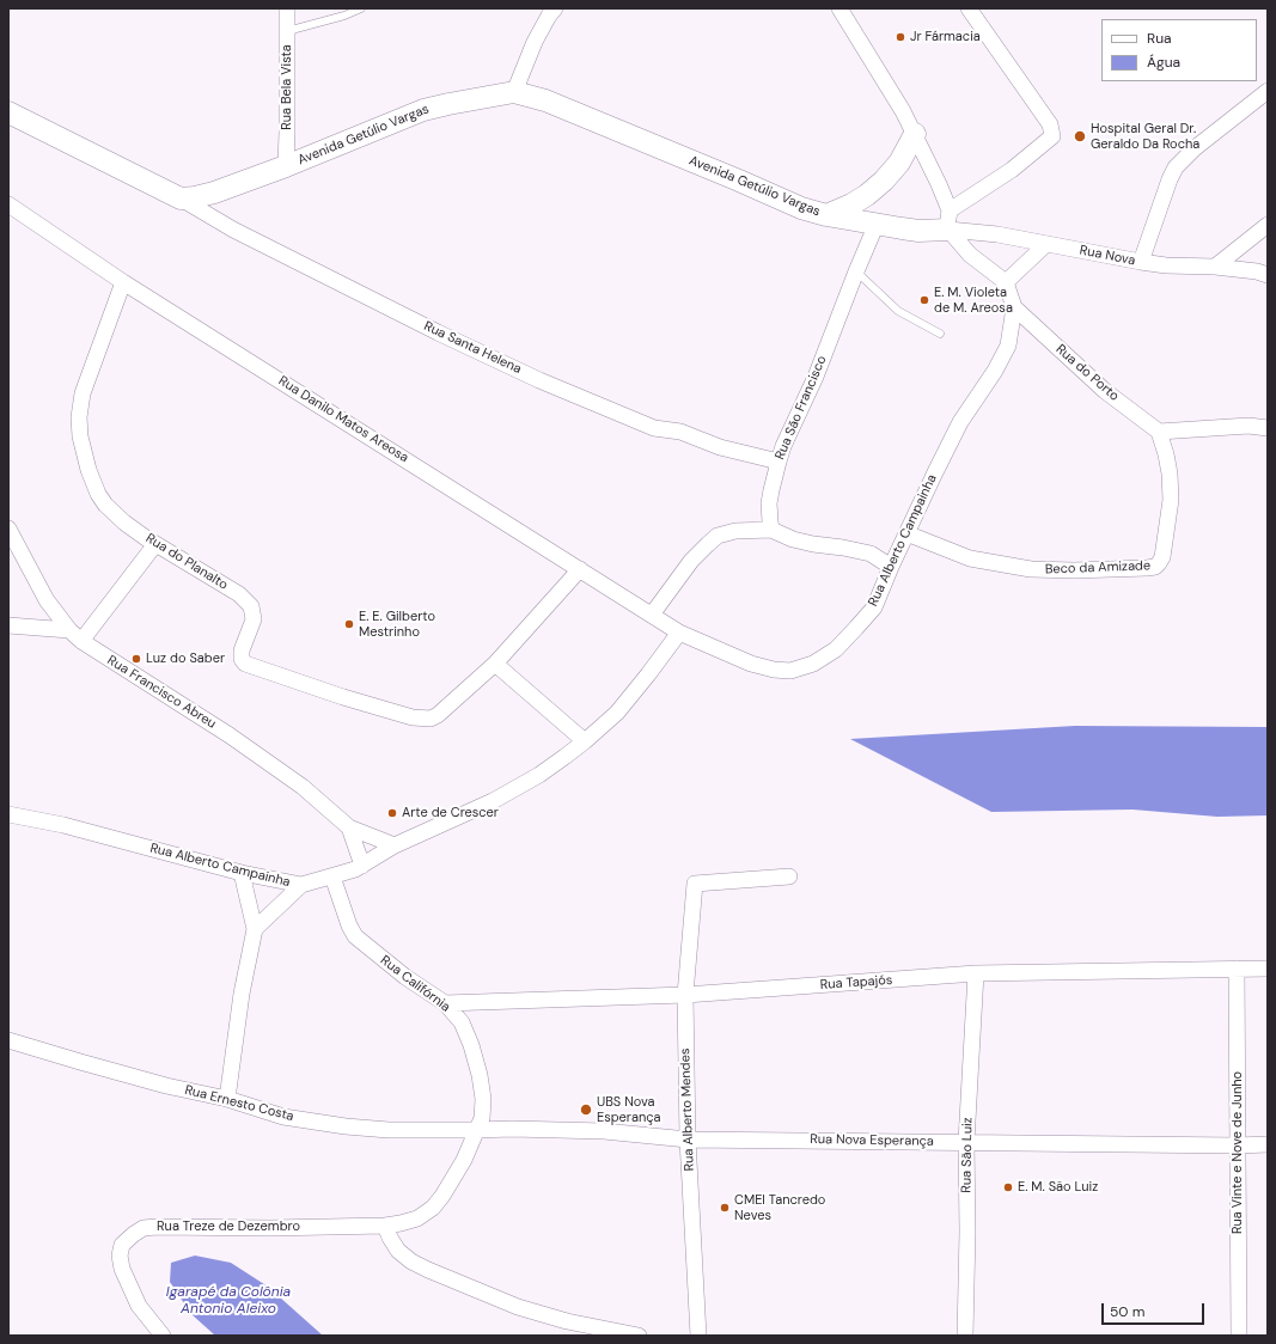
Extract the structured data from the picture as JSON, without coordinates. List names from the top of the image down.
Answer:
{
  "streets": {
    "street": [
      "Rua Bela Vista",
      "Avenida Getúlio Vargas",
      "Rua Nova",
      "Rua Santa Helena",
      "Rua do Porto",
      "Rua São Francisco",
      "Rua Danilo Matos Areosa",
      "Rua Alberto Campainha",
      "Rua do Planalto",
      "Beco da Amizade",
      "Rua Francisco Abreu",
      "Rua Tapajós",
      "Rua Califórnia",
      "Rua Ernesto Costa",
      "Rua Alberto Mendes",
      "Rua Nova Esperança",
      "Rua Vinte e Nove de Junho",
      "Rua São Luiz",
      "Rua Treze de Dezembro"
    ]
  },
  "crossings": [
    ["Rua Bela Vista", "Avenida Getúlio Vargas"],
    ["Avenida Getúlio Vargas", "Rua Nova"],
    ["Avenida Getúlio Vargas", "Rua Santa Helena"],
    ["Avenida Getúlio Vargas", "Rua São Francisco"],
    ["Rua Santa Helena", "Rua São Francisco"],
    ["Rua do Porto", "Rua Alberto Campainha"],
    ["Rua do Porto", "Beco da Amizade"],
    ["Rua Danilo Matos Areosa", "Rua Alberto Campainha"],
    ["Rua Danilo Matos Areosa", "Rua do Planalto"],
    ["Rua Alberto Campainha", "Beco da Amizade"],
    ["Rua Alberto Campainha", "Rua Francisco Abreu"],
    ["Rua Alberto Campainha", "Rua Califórnia"],
    ["Rua Tapajós", "Rua Califórnia"],
    ["Rua Tapajós", "Rua Alberto Mendes"],
    ["Rua Tapajós", "Rua Vinte e Nove de Junho"],
    ["Rua Tapajós", "Rua São Luiz"],
    ["Rua Califórnia", "Rua Ernesto Costa"],
    ["Rua Califórnia", "Rua Nova Esperança"],
    ["Rua Califórnia", "Rua Treze de Dezembro"],
    ["Rua Ernesto Costa", "Rua Nova Esperança"],
    ["Rua Alberto Mendes", "Rua Nova Esperança"],
    ["Rua Nova Esperança", "Rua Vinte e Nove de Junho"],
    ["Rua Nova Esperança", "Rua São Luiz"]
  ],
  "water": ["Igarapé da Colônia Antonio Aleixo"],
  "places": [
    "Jr Fármacia",
    "Hospital Geral Dr. Geraldo Da Rocha",
    "E. M. Violeta de M. Areosa",
    "E. E. Gilberto Mestrinho",
    "Luz do Saber",
    "Arte de Crescer",
    "UBS Nova Esperança",
    "E. M. São Luiz",
    "CMEI Tancredo Neves"
  ],
  "legend": ["Rua", "Água"],
  "scale_bar": "50 m"
}
